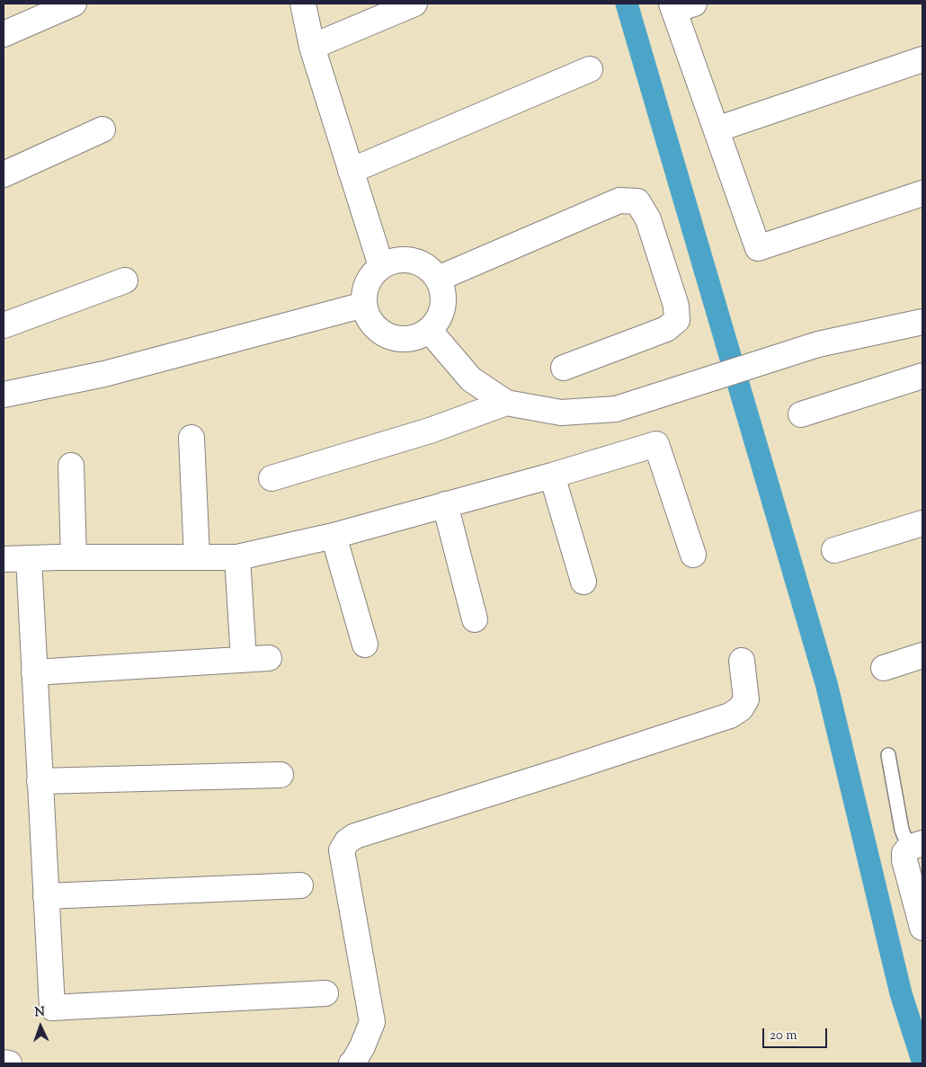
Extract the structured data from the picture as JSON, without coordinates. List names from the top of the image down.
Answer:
{
  "scale_bar": "20 m",
  "north": "top"
}
